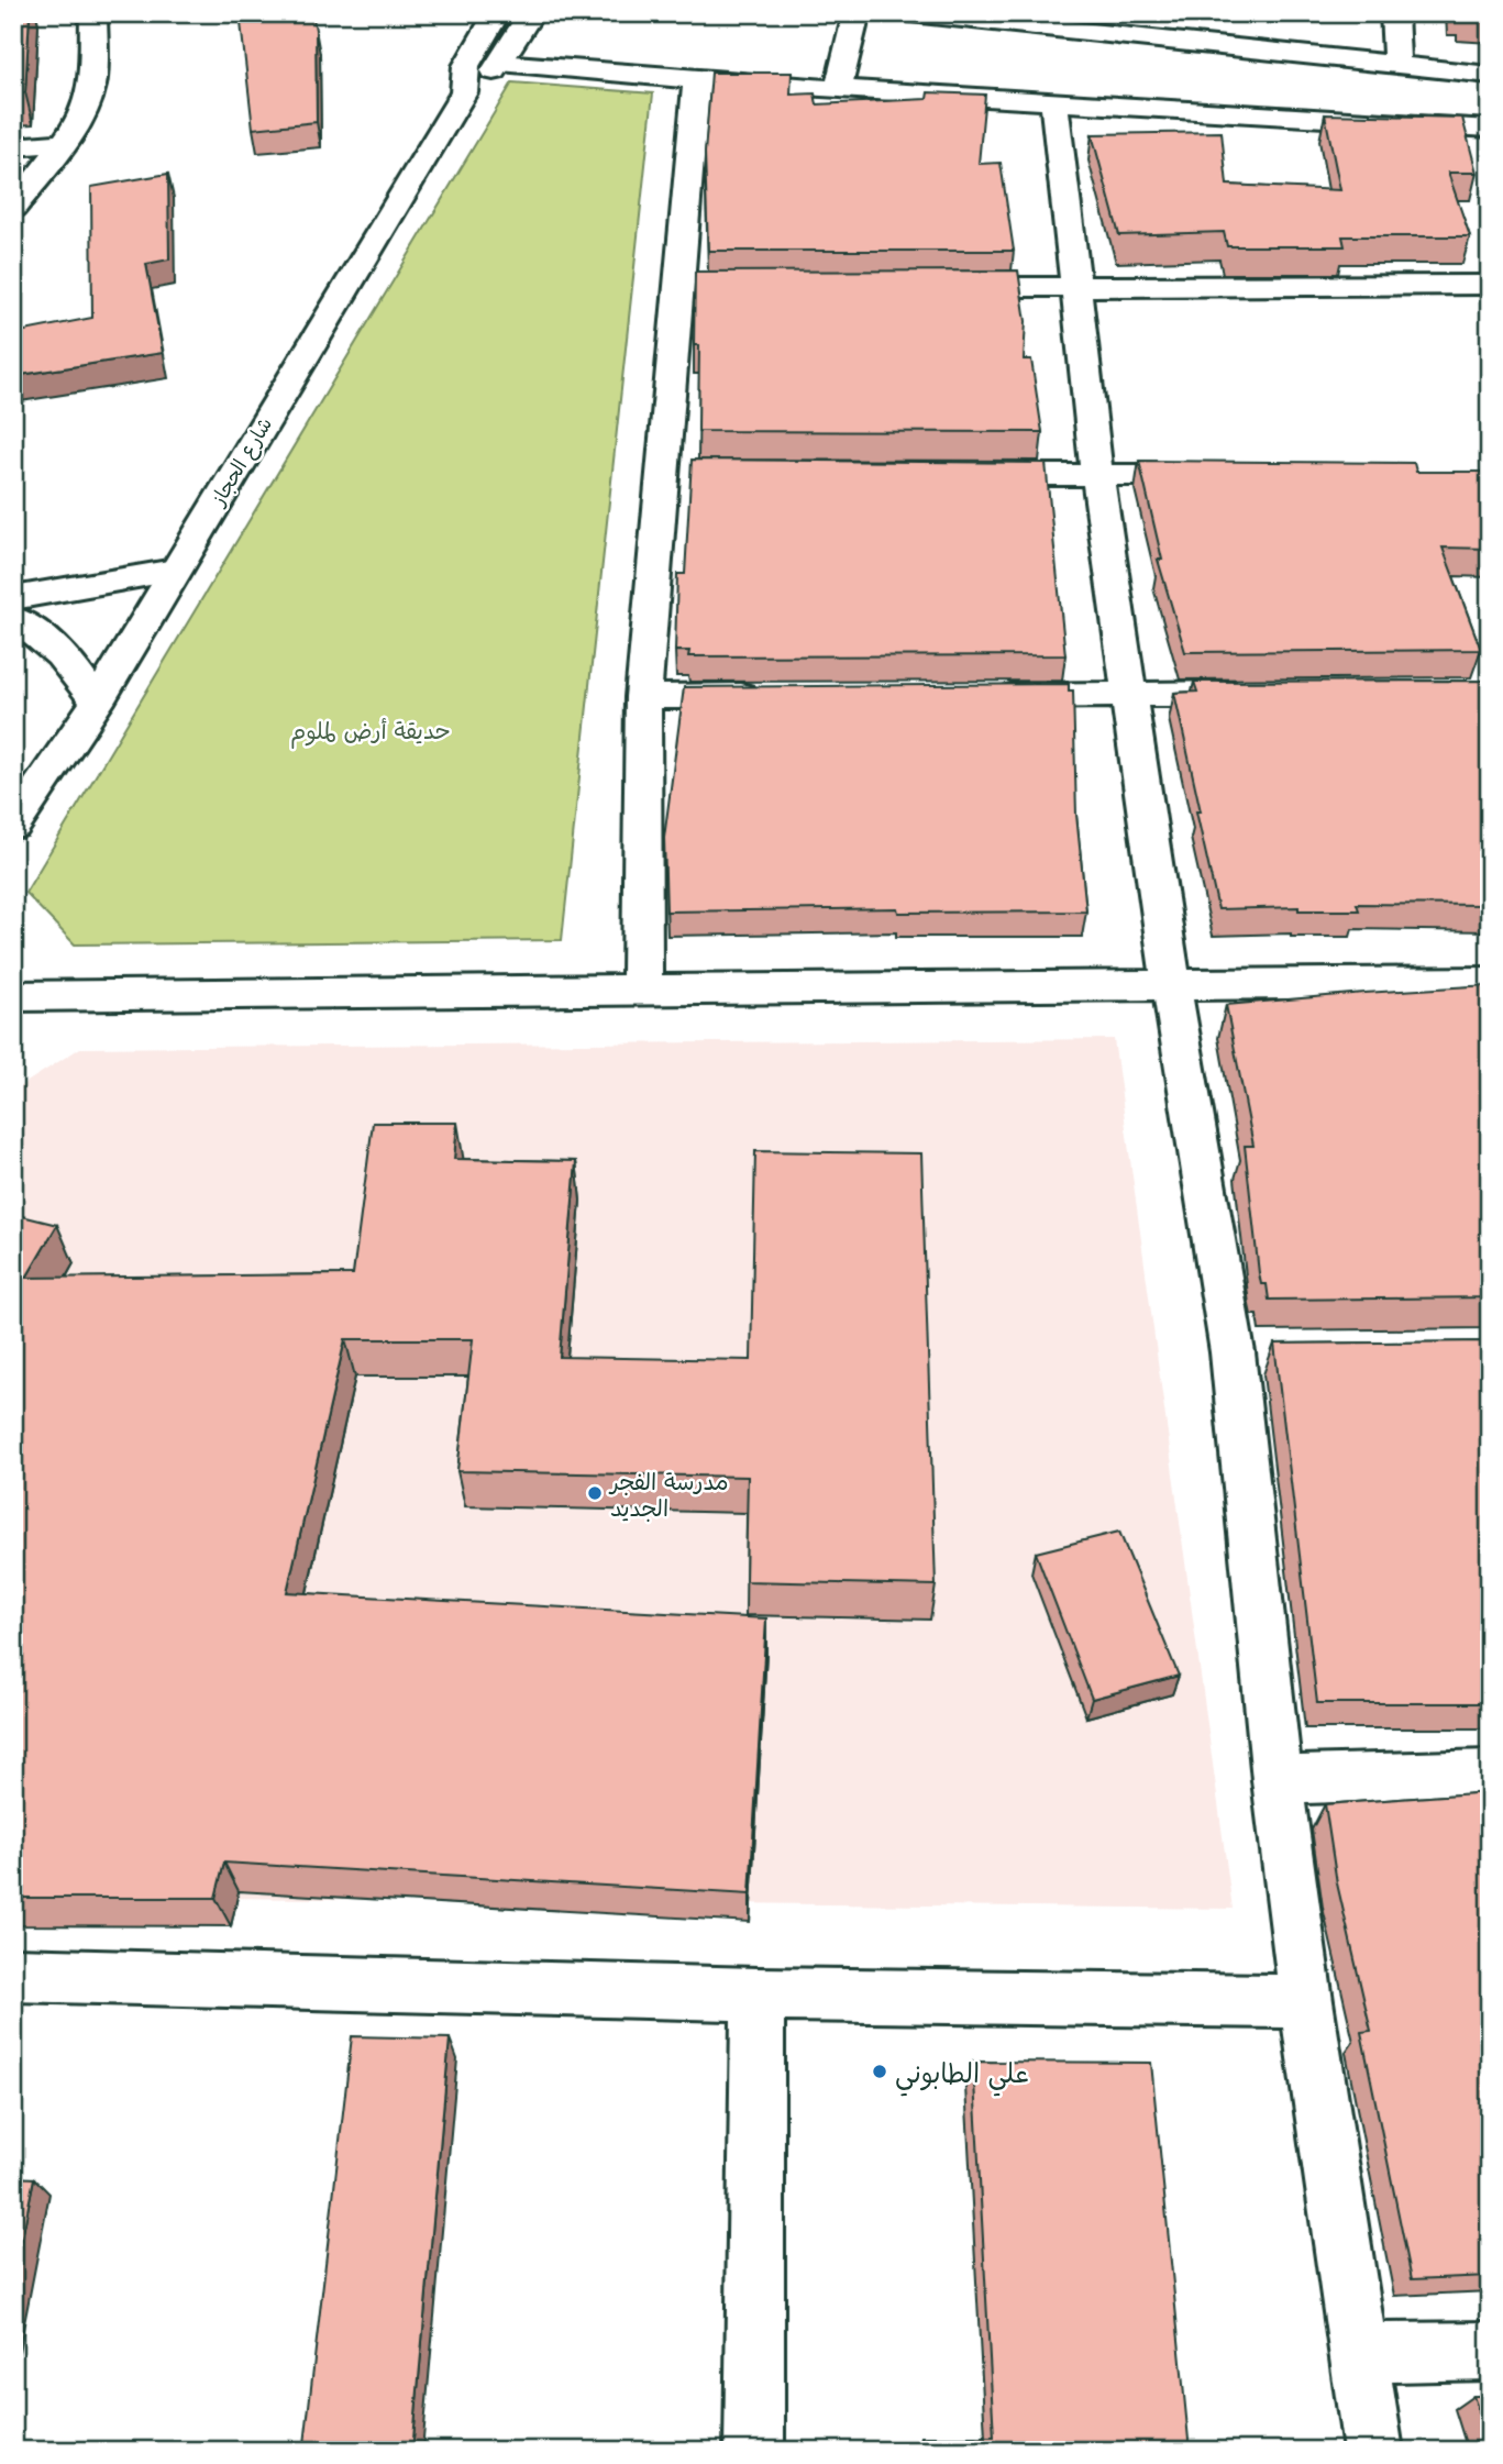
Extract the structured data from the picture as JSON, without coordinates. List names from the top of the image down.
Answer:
{
  "streets": {
    "street": ["شارع الحجاز"]
  },
  "parks": ["حديقة أرض لملوم"],
  "places": ["مدرسة الفجر الجديد", "علي الطابوني"]
}
